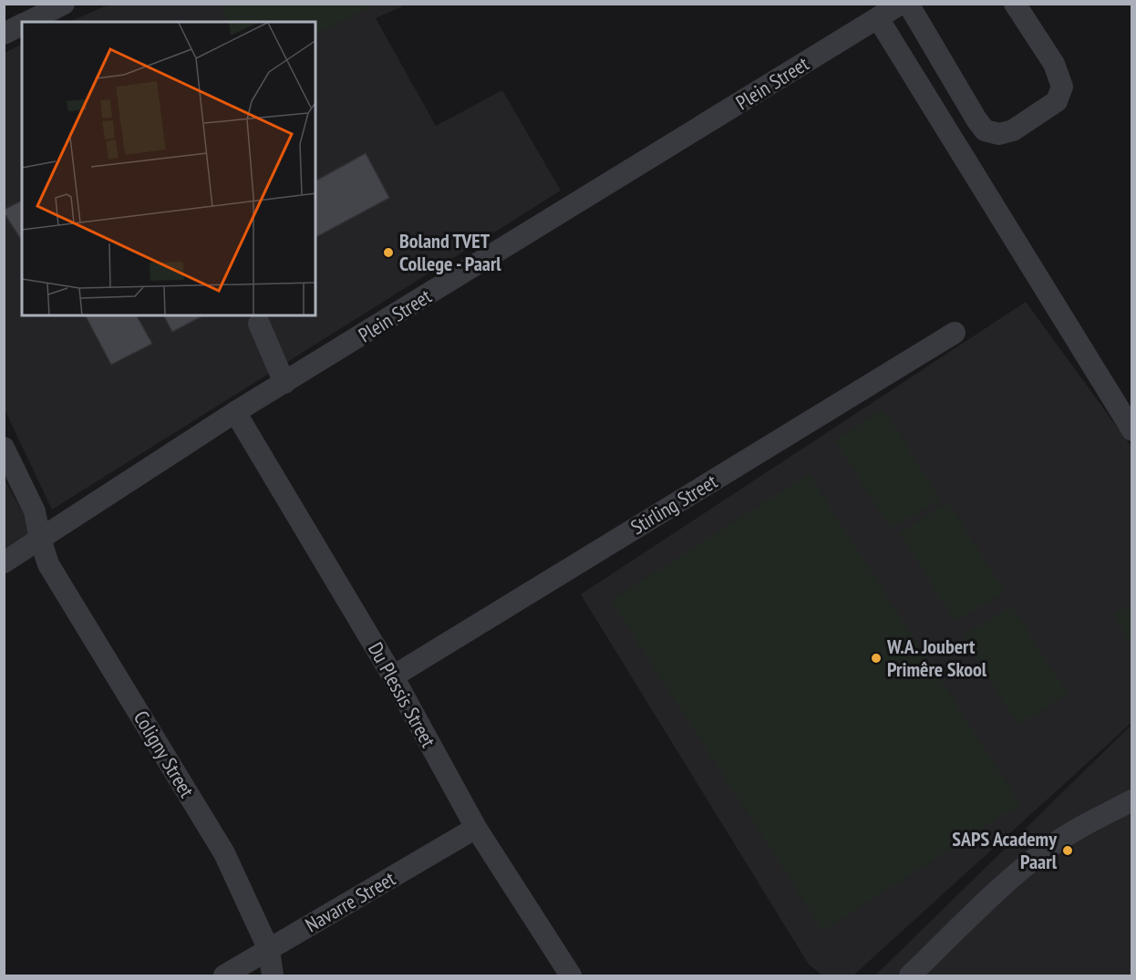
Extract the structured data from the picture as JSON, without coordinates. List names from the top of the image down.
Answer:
{
  "streets": {
    "street": [
      "Plein Street",
      "Stirling Street",
      "Du Plessis Street",
      "Coligny Street",
      "Navarre Street"
    ]
  },
  "crossings": [
    ["Plein Street", "Du Plessis Street"],
    ["Plein Street", "Coligny Street"],
    ["Stirling Street", "Du Plessis Street"],
    ["Du Plessis Street", "Navarre Street"],
    ["Coligny Street", "Navarre Street"]
  ],
  "places": ["Boland TVET College - Paarl", "W.A. Joubert Primêre Skool", "SAPS Academy Paarl"]
}
